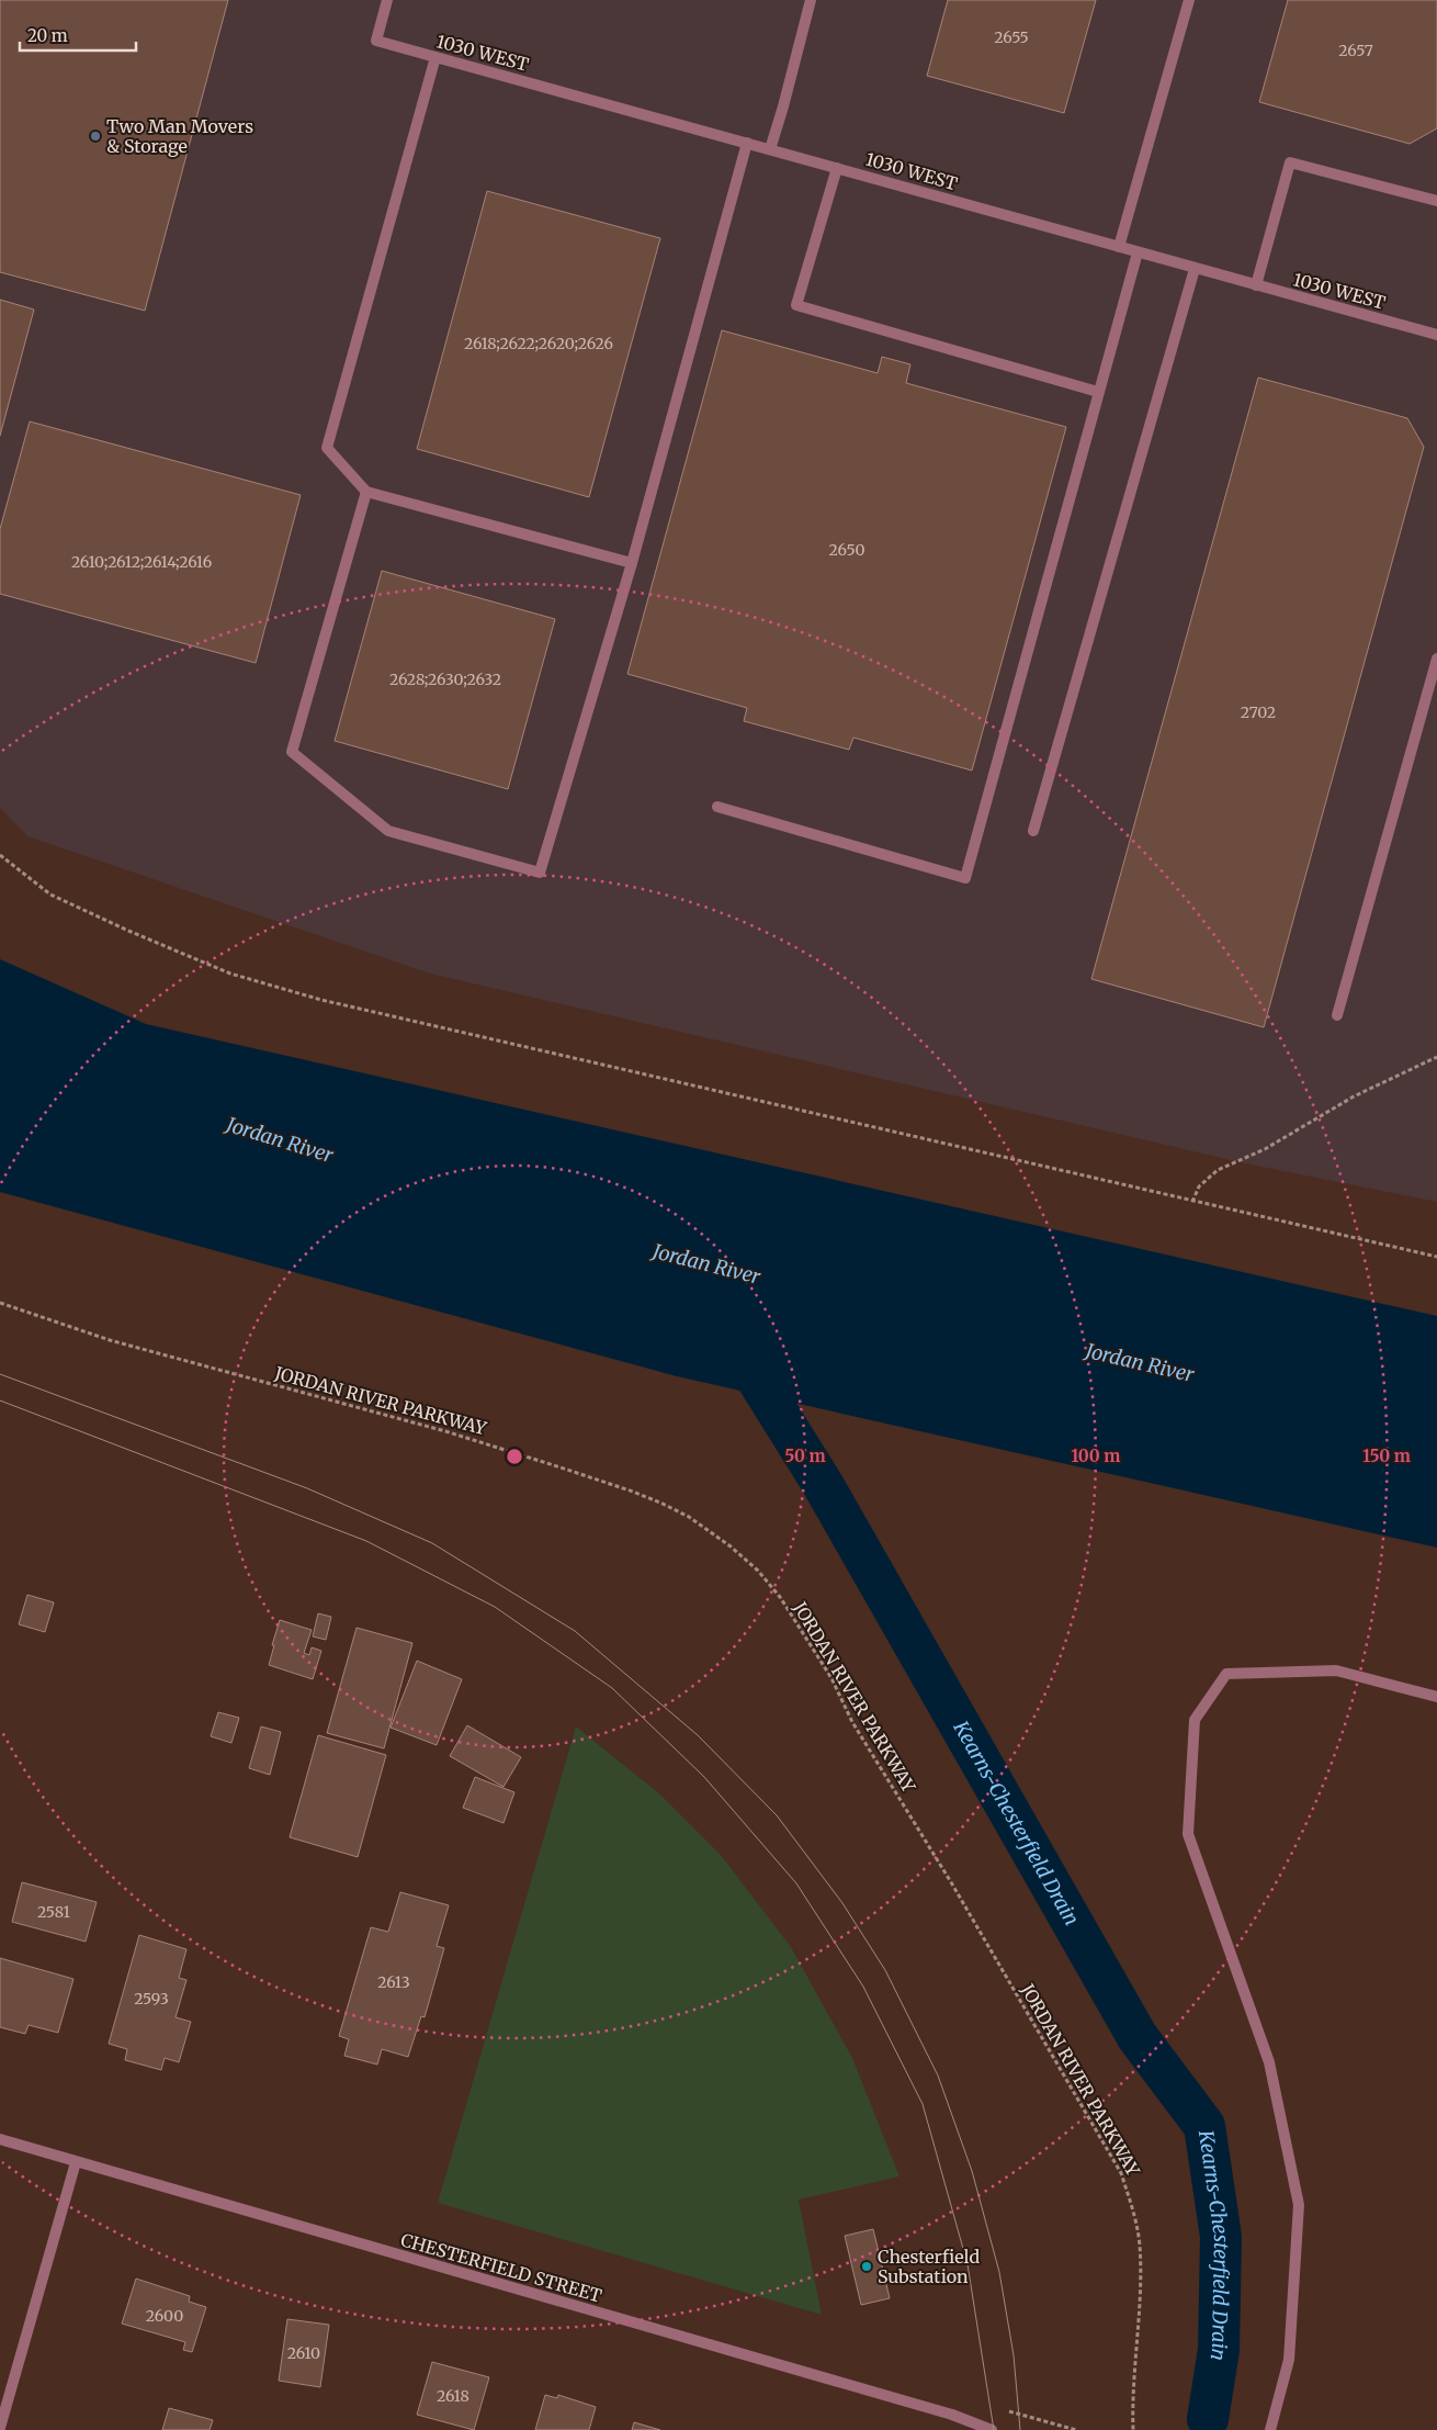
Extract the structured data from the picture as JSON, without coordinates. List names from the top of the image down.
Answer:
{
  "streets": {
    "street": ["1030 WEST", "CHESTERFIELD STREET"],
    "path": ["JORDAN RIVER PARKWAY"]
  },
  "water": ["Jordan River", "Kearns-Chesterfield Drain"],
  "places": ["Two Man Movers & Storage", "Chesterfield Substation"],
  "house_numbers": [
    "2655",
    "2657",
    "2618;2622;2620;2626",
    "2650",
    "2610;2612;2614;2616",
    "2628;2630;2632",
    "2702",
    "2581",
    "2613",
    "2593",
    "2600",
    "2610",
    "2618"
  ],
  "scale_bar": "20 m",
  "rings": ["50 m", "100 m", "150 m"]
}
